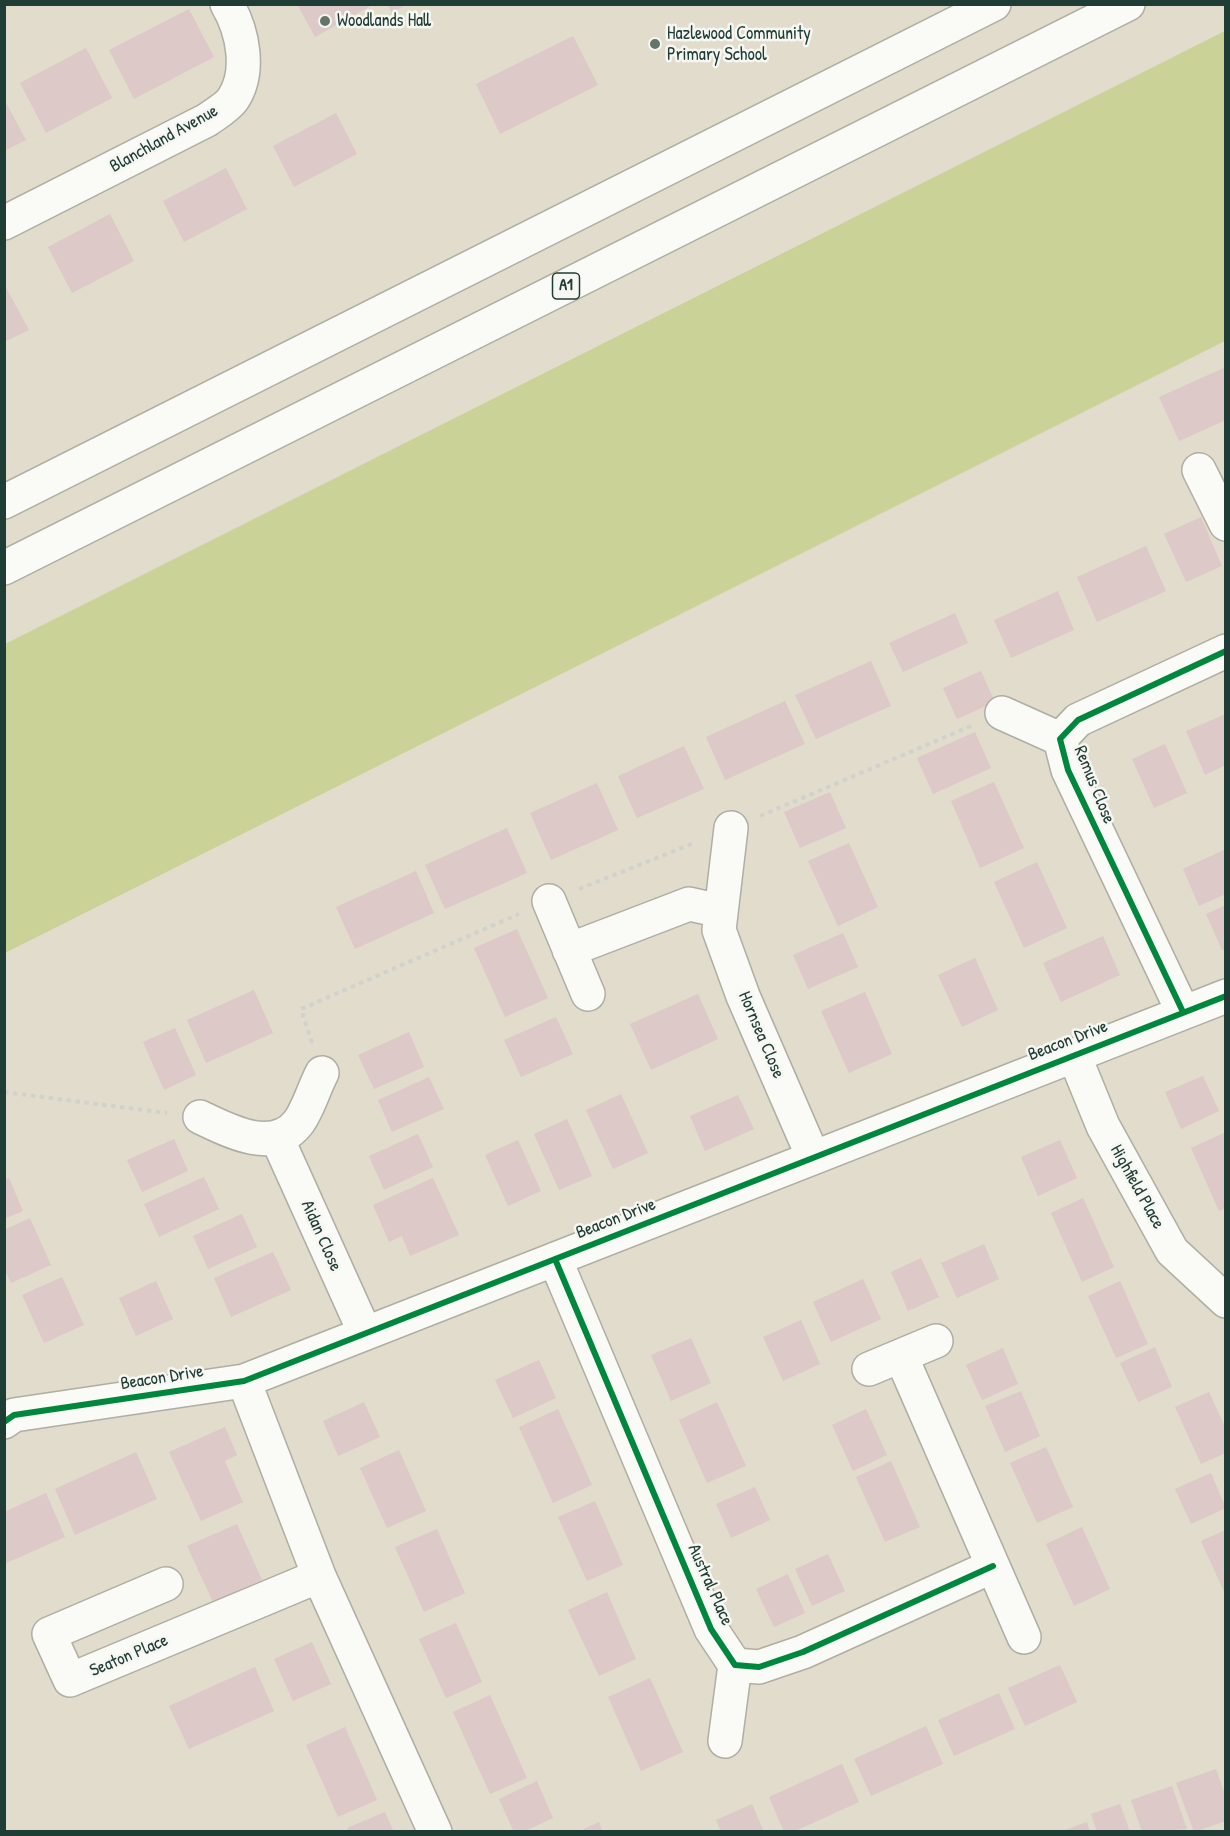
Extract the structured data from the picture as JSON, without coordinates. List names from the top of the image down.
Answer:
{
  "streets": {
    "main road": [
      "Blanchland Avenue",
      "A1",
      "Remus Close",
      "Hornsea Close",
      "Beacon Drive",
      "Highfield Place",
      "Aidan Close",
      "Austral Place",
      "Seaton Place"
    ]
  },
  "crossings": [
    ["Remus Close", "Beacon Drive"],
    ["Hornsea Close", "Beacon Drive"],
    ["Beacon Drive", "Highfield Place"],
    ["Beacon Drive", "Aidan Close"],
    ["Beacon Drive", "Austral Place"]
  ],
  "places": ["Woodlands Hall", "Hazlewood Community Primary School"]
}
